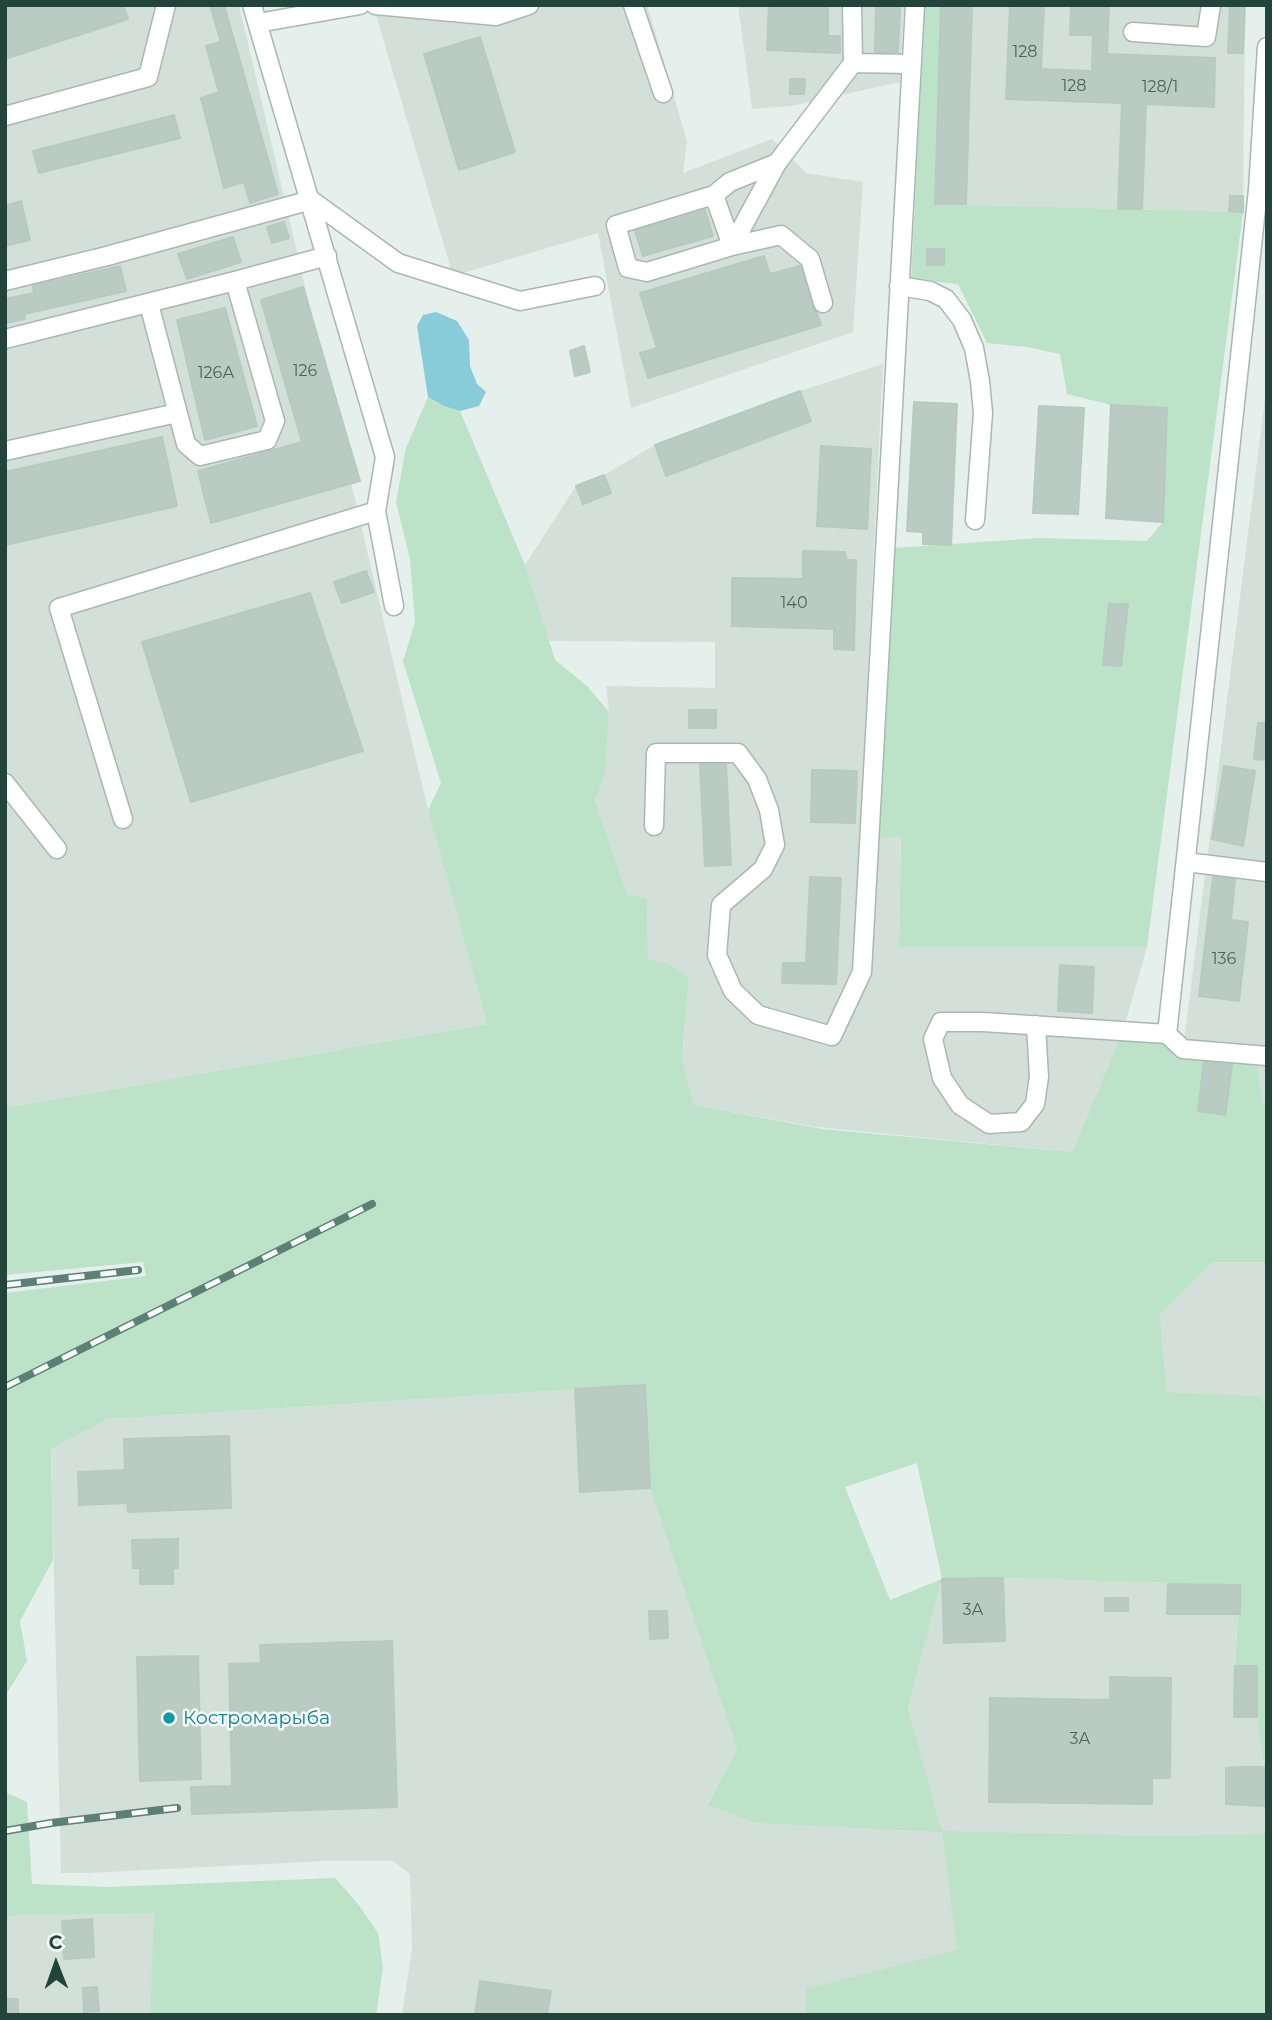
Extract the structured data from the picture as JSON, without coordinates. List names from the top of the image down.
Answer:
{
  "places": ["Костромарыба"],
  "house_numbers": [
    "128",
    "128",
    "128/1",
    "126",
    "126А",
    "140",
    "136",
    "3А",
    "3А"
  ],
  "north": "top"
}
